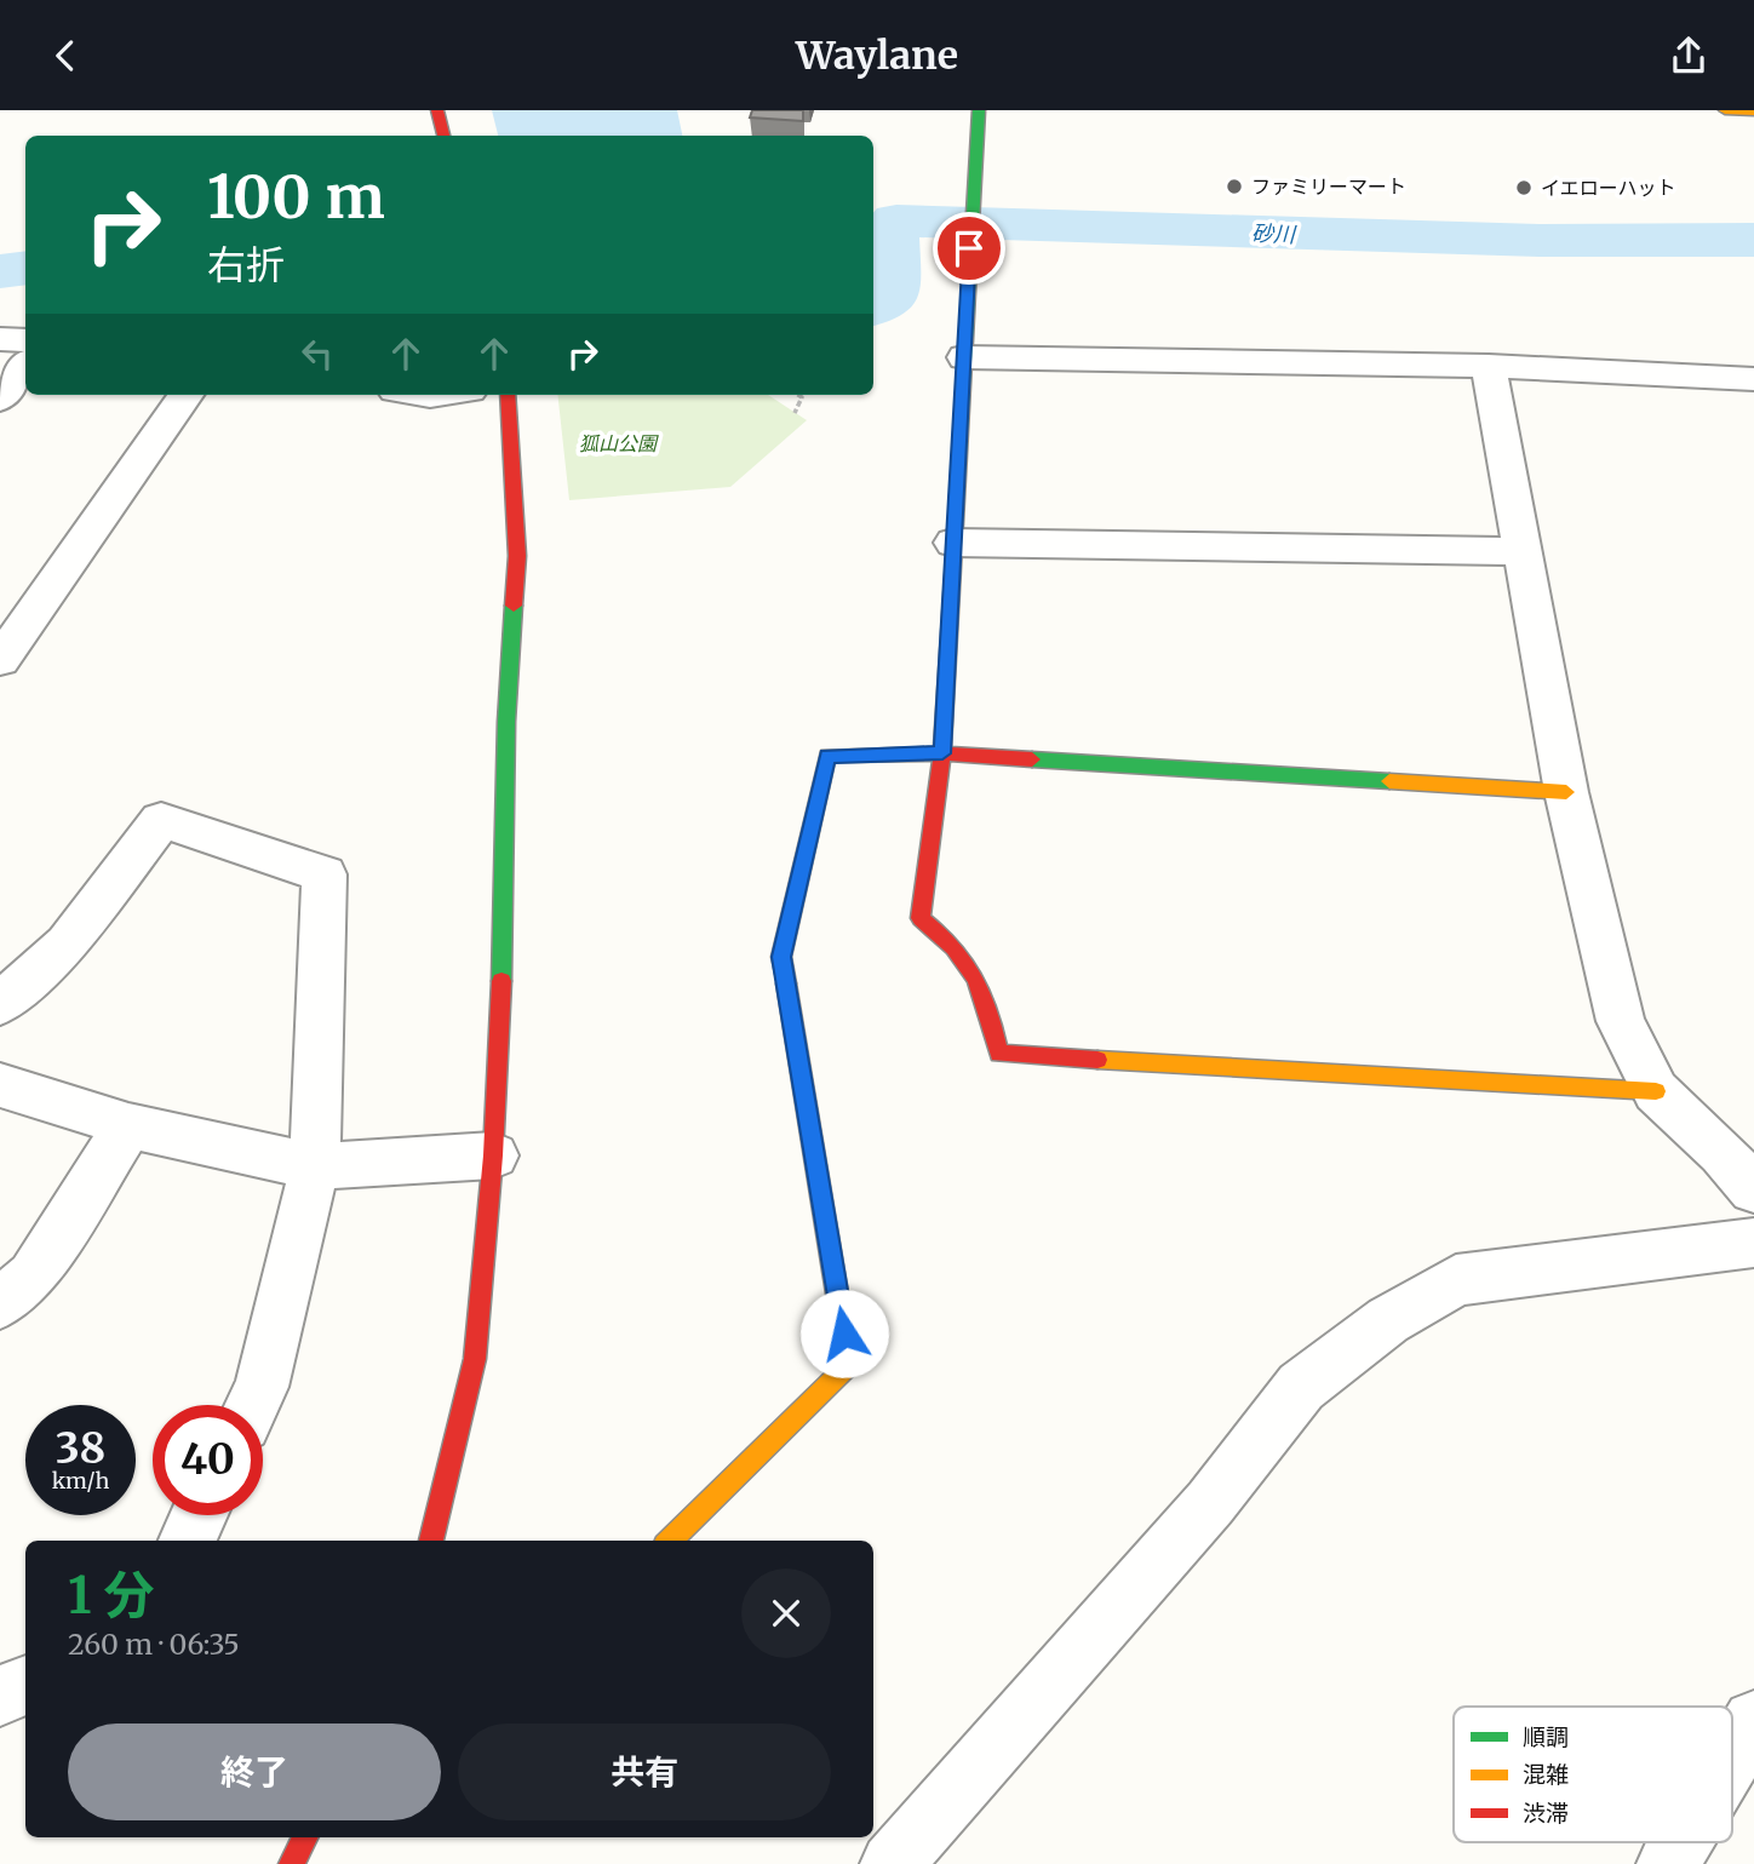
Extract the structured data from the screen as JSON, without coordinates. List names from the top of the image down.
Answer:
{
  "water": ["砂川"],
  "parks": ["狐山公園"],
  "places": ["ファミリーマート", "イエローハット"],
  "legend": ["順調", "混雑", "渋滞"],
  "page": {
    "header": "Waylane",
    "turn": ["100 m", "右折"],
    "speed": "38 km/h",
    "limit": "40",
    "heading": ["1 分", "260 m · 06:35"],
    "buttons": ["終了", "共有"]
  }
}
